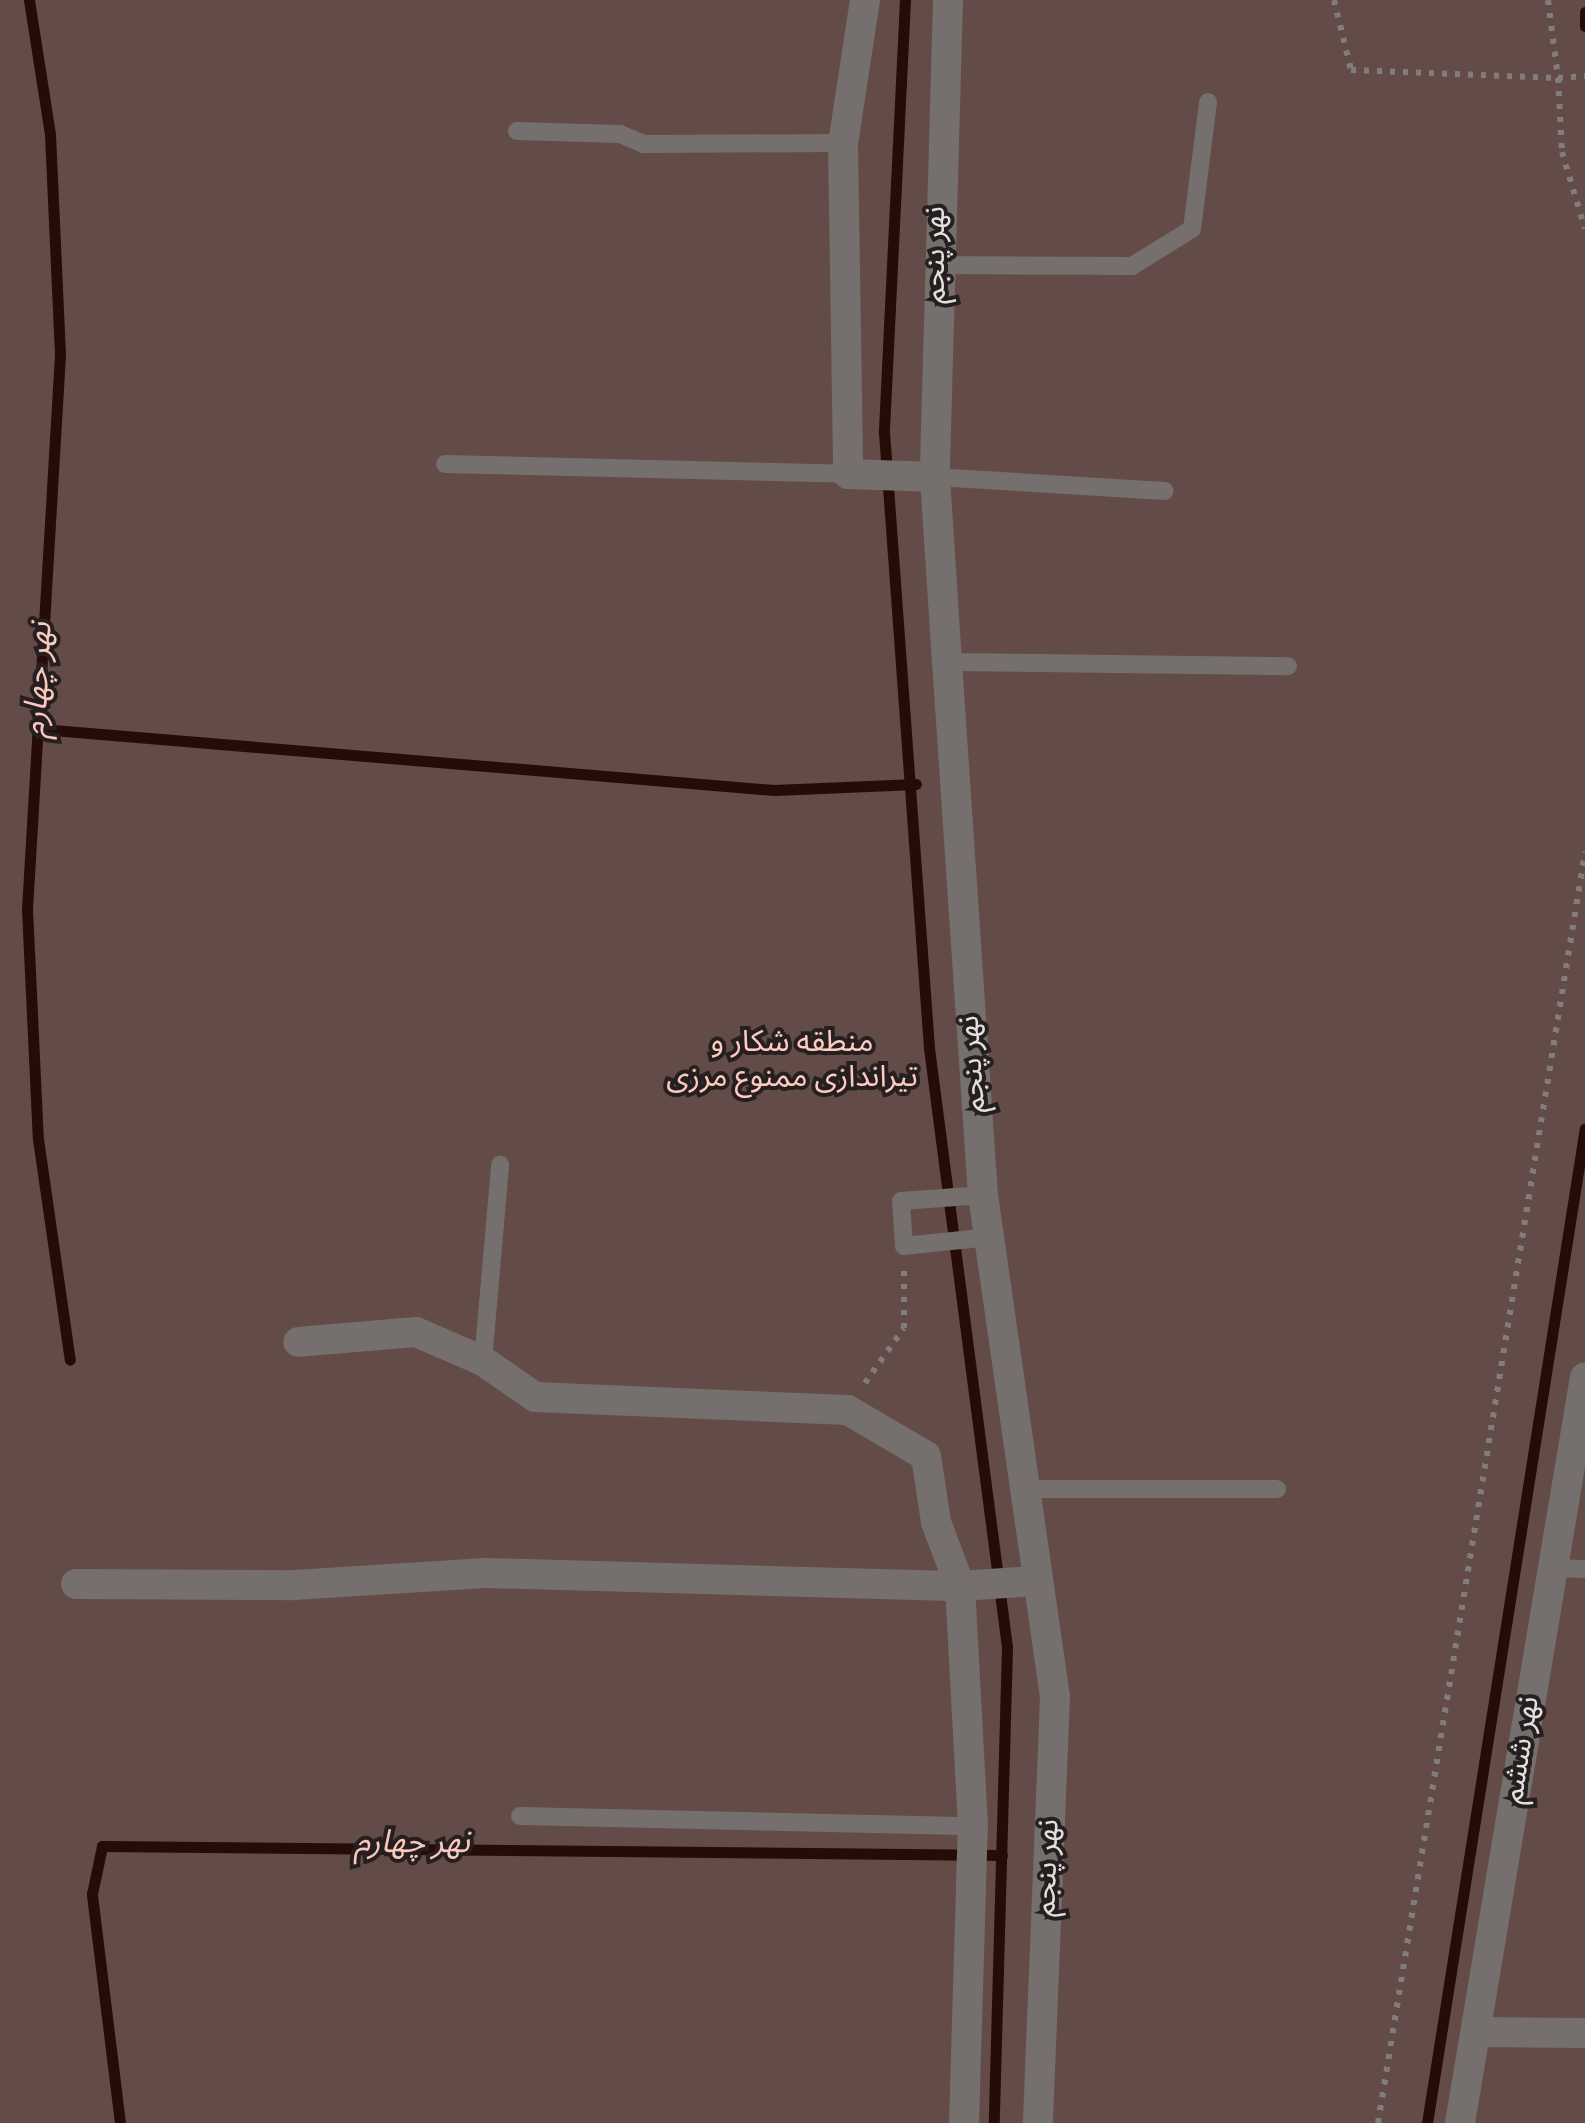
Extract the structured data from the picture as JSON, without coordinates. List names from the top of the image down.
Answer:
{
  "streets": {
    "street": ["نهر پنجم", "نهر ششم"]
  },
  "water": ["نهر چهارم"],
  "parks": ["منطقه شکار و تیراندازی ممنوع مرزی"]
}
